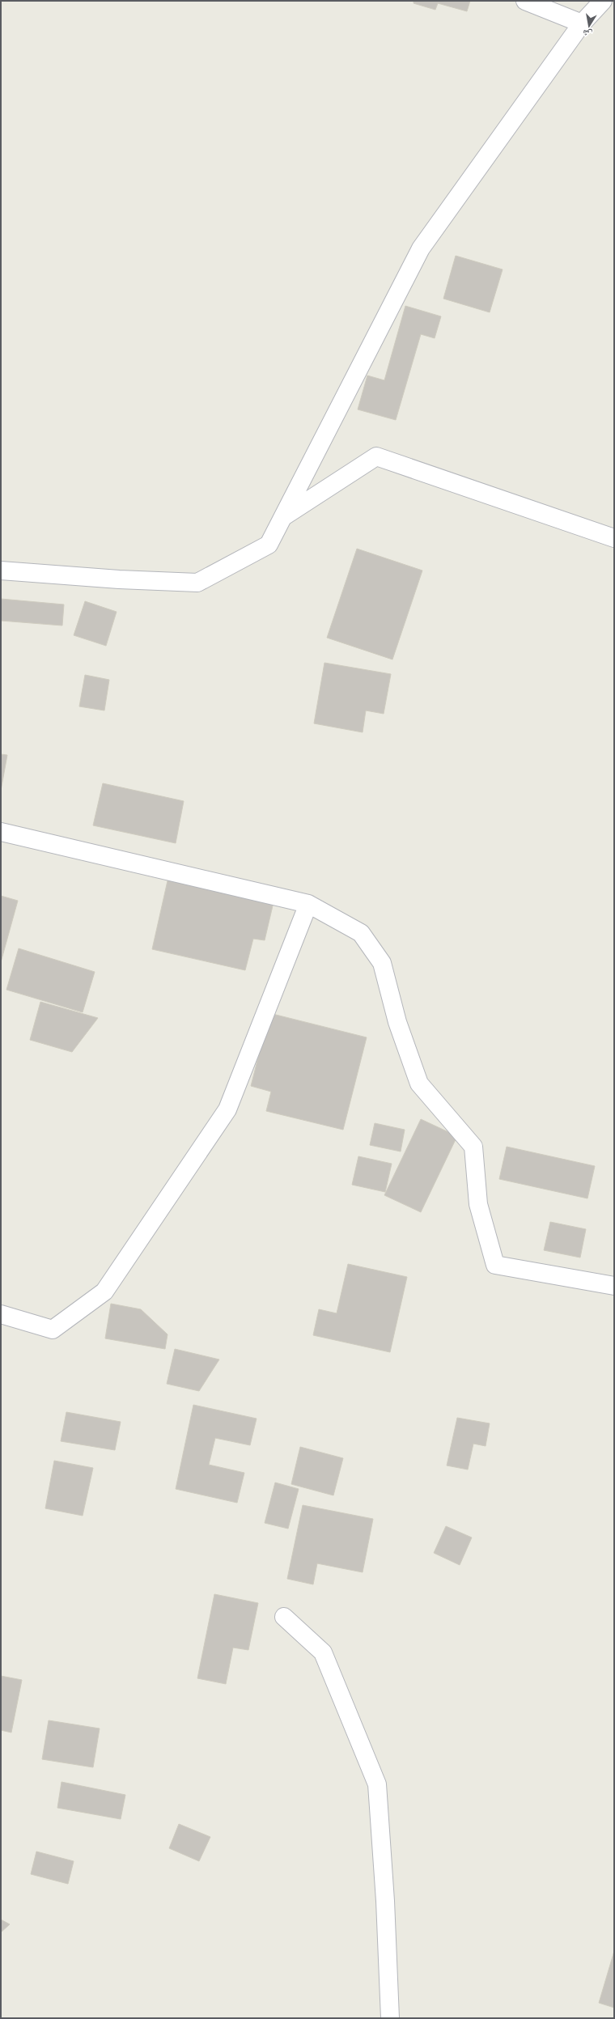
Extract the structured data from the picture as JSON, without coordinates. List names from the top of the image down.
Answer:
{
  "north": "bottom"
}
